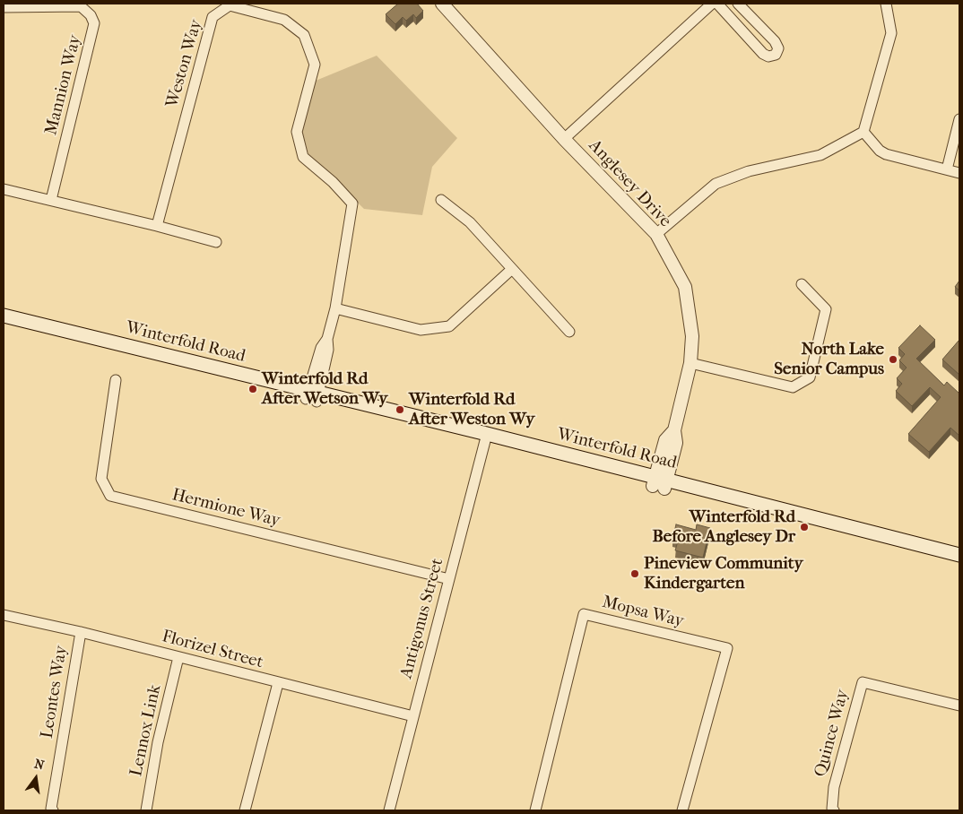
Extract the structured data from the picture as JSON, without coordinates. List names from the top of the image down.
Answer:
{
  "streets": {
    "main road": ["Winterfold Road"],
    "street": [
      "Weston Way",
      "Mannion Way",
      "Anglesey Drive",
      "Hermione Way",
      "Mopsa Way",
      "Antigonus Street",
      "Florizel Street",
      "Leontes Way",
      "Lennox Link",
      "Quince Way"
    ]
  },
  "crossings": [
    ["Weston Way", "Winterfold Road"],
    ["Anglesey Drive", "Winterfold Road"],
    ["Winterfold Road", "Antigonus Street"],
    ["Hermione Way", "Antigonus Street"],
    ["Antigonus Street", "Florizel Street"],
    ["Florizel Street", "Leontes Way"],
    ["Florizel Street", "Lennox Link"]
  ],
  "places": [
    "North Lake Senior Campus",
    "Winterfold Rd After Wetson Wy",
    "Winterfold Rd After Weston Wy",
    "Winterfold Rd Before Anglesey Dr",
    "Pineview Community Kindergarten"
  ],
  "north": "top"
}
